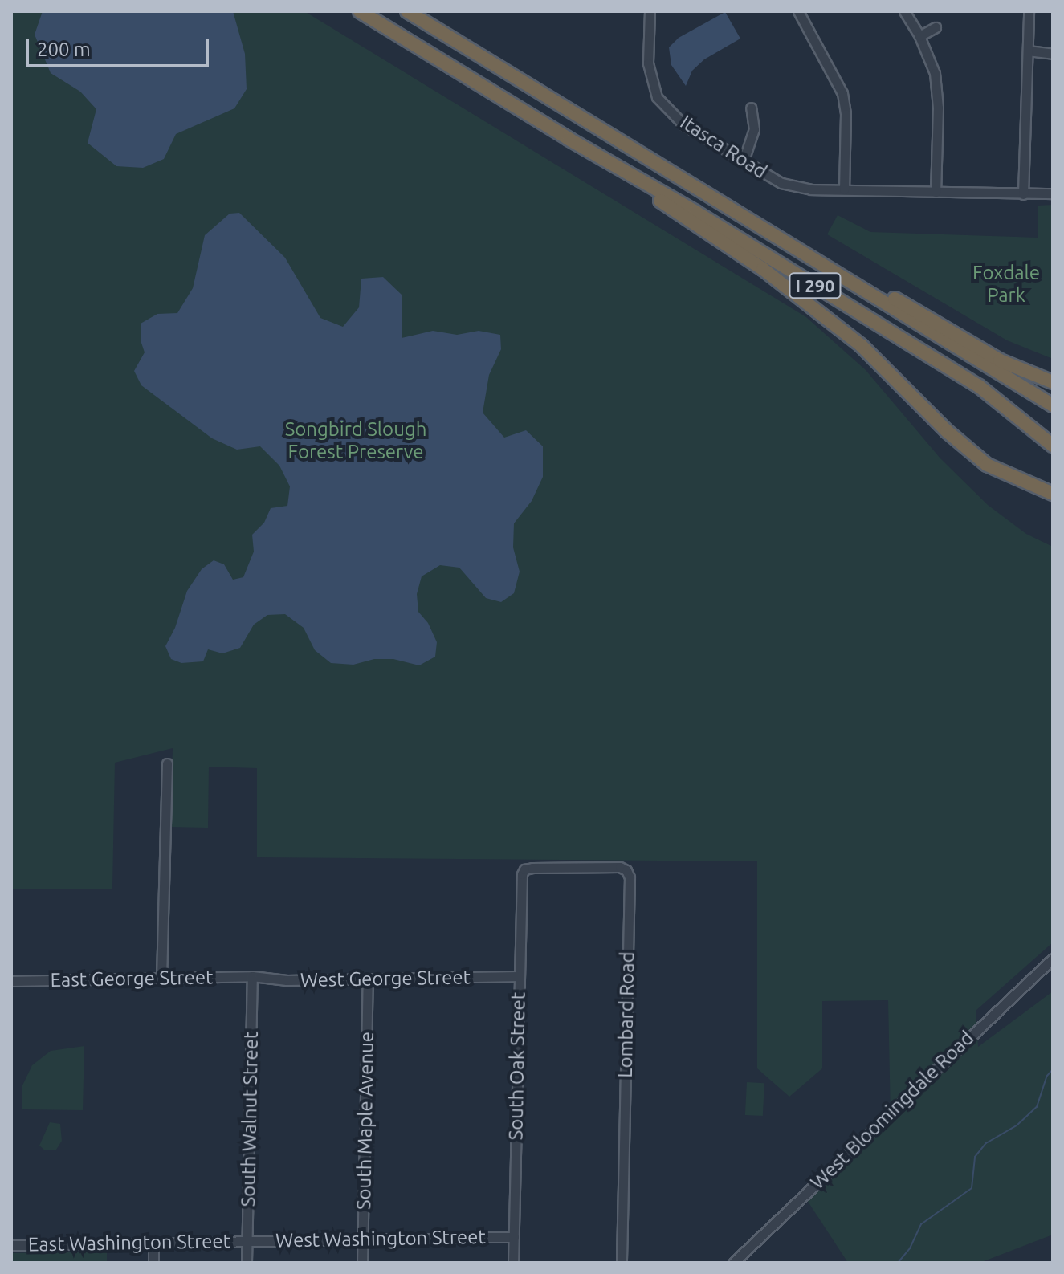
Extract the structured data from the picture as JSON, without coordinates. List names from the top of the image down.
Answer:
{
  "streets": {
    "highway": ["I 290"],
    "street": [
      "Itasca Road",
      "East George Street",
      "West George Street",
      "Lombard Road",
      "South Oak Street",
      "West Bloomingdale Road",
      "South Walnut Street",
      "South Maple Avenue",
      "West Washington Street",
      "East Washington Street"
    ]
  },
  "crossings": [
    ["East George Street", "West George Street"],
    ["East George Street", "South Walnut Street"],
    ["West George Street", "South Oak Street"],
    ["West George Street", "South Walnut Street"],
    ["West George Street", "South Maple Avenue"],
    ["Lombard Road", "South Oak Street"],
    ["South Oak Street", "West Washington Street"],
    ["South Walnut Street", "West Washington Street"],
    ["South Walnut Street", "East Washington Street"],
    ["South Maple Avenue", "West Washington Street"],
    ["West Washington Street", "East Washington Street"]
  ],
  "parks": ["Foxdale Park", "Songbird Slough Forest Preserve"],
  "scale_bar": "200 m"
}
